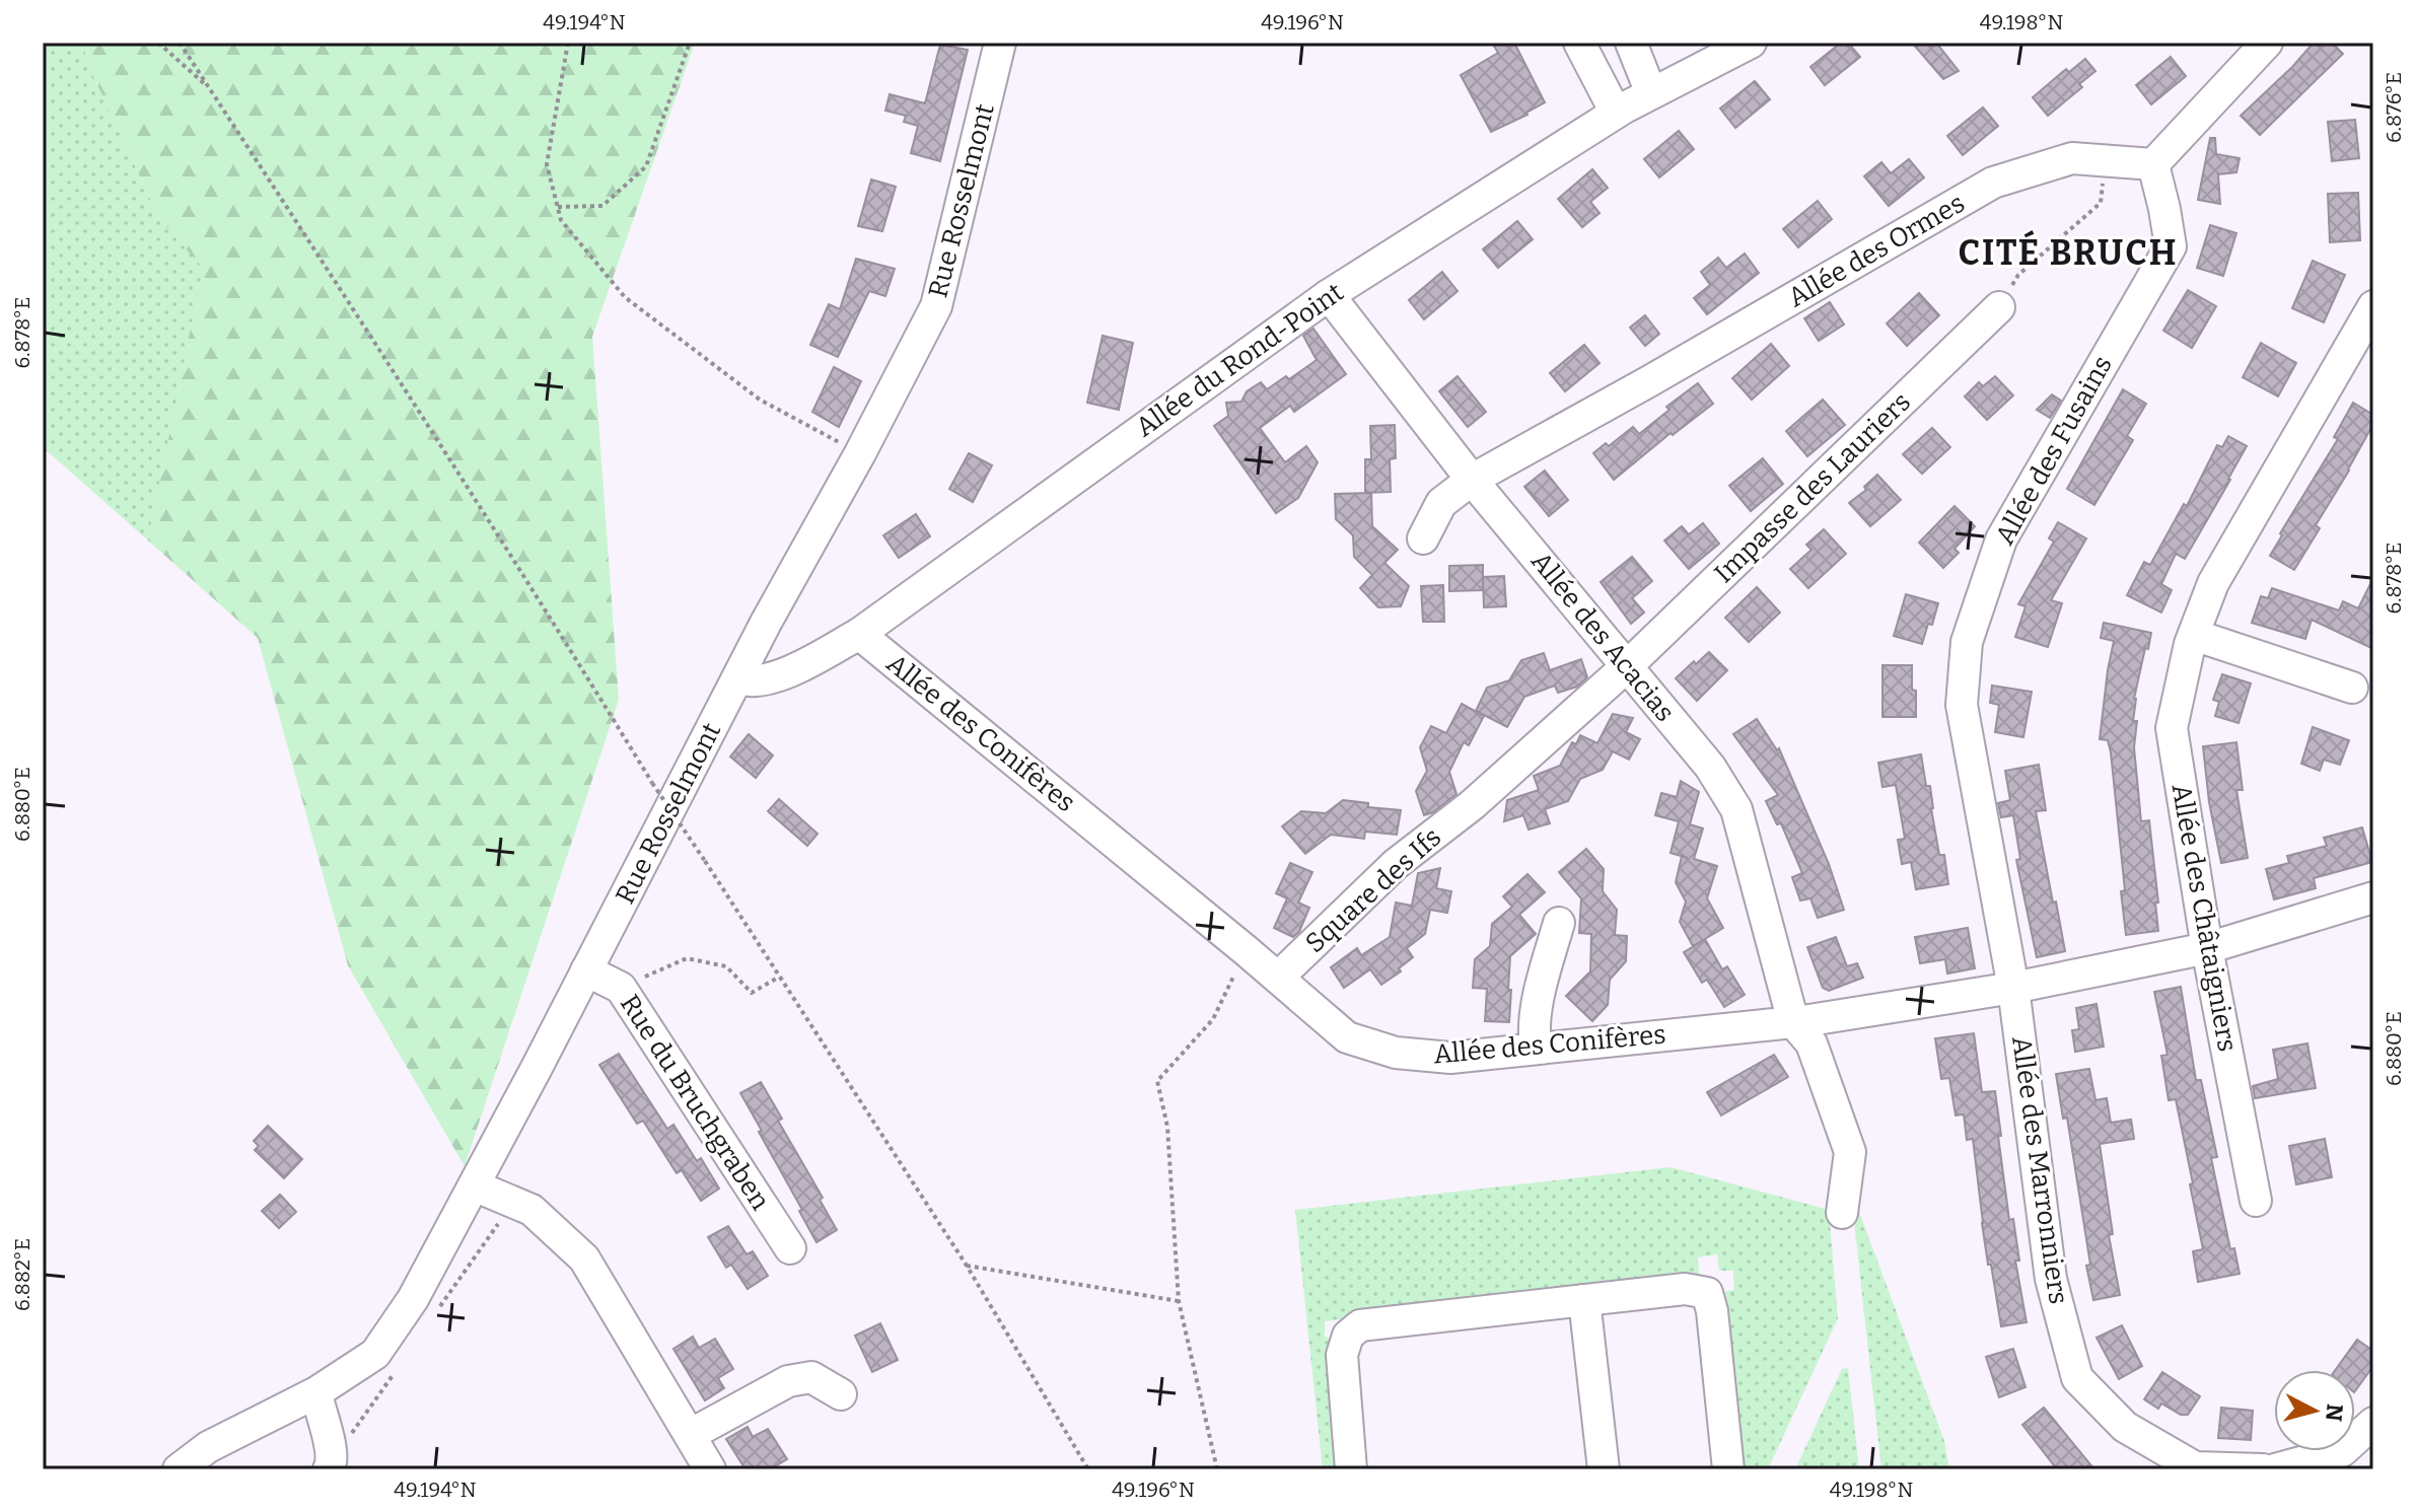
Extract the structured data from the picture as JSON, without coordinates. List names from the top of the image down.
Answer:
{
  "streets": {
    "street": [
      "Rue Rosselmont",
      "Allée des Ormes",
      "Allée du Rond-Point",
      "Allée des Fusains",
      "Impasse des Lauriers",
      "Allée des Acacias",
      "Allée des Conifères",
      "Square des Ifs",
      "Allée des Châtaigniers",
      "Rue du Bruchgraben",
      "Allée des Marronniers"
    ]
  },
  "crossings": [
    ["Rue Rosselmont", "Allée du Rond-Point"],
    ["Rue Rosselmont", "Rue du Bruchgraben"],
    ["Allée des Ormes", "Allée des Fusains"],
    ["Allée des Ormes", "Allée des Acacias"],
    ["Allée du Rond-Point", "Allée des Acacias"],
    ["Allée du Rond-Point", "Allée des Conifères"],
    ["Allée des Fusains", "Allée des Conifères"],
    ["Allée des Fusains", "Allée des Marronniers"],
    ["Impasse des Lauriers", "Allée des Acacias"],
    ["Impasse des Lauriers", "Square des Ifs"],
    ["Allée des Acacias", "Allée des Conifères"],
    ["Allée des Conifères", "Square des Ifs"],
    ["Allée des Conifères", "Allée des Châtaigniers"],
    ["Allée des Conifères", "Allée des Marronniers"]
  ],
  "districts": ["CITÉ BRUCH"],
  "north": "right",
  "coordinates": [
    "49.194°N",
    "49.196°N",
    "49.198°N",
    "6.876°E",
    "6.878°E",
    "6.880°E",
    "6.882°E"
  ]
}
